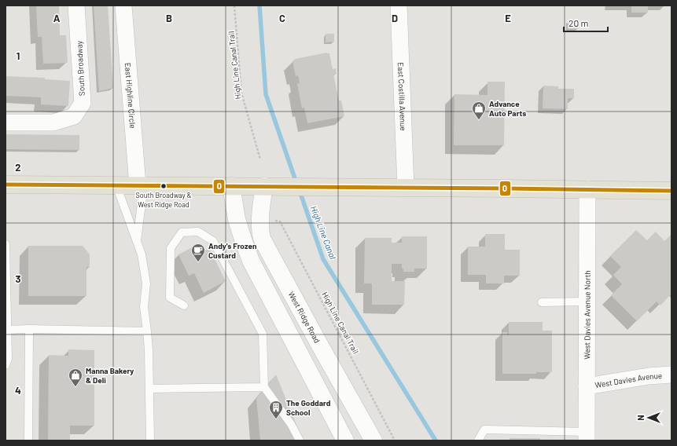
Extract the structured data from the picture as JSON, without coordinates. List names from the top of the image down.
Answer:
{
  "streets": {
    "street": [
      "South Broadway",
      "East Highline Circle",
      "East Costilla Avenue",
      "West Davies Avenue North",
      "West Ridge Road",
      "West Davies Avenue"
    ],
    "path": ["High Line Canal Trail"]
  },
  "crossings": [
    ["West Davies Avenue North", "West Davies Avenue"]
  ],
  "water": ["High Line Canal"],
  "places": {
    "shop": ["Advance Auto Parts", "Manna Bakery & Deli"],
    "other": ["South Broadway & West Ridge Road"],
    "cafe": ["Andy's Frozen Custard"],
    "building": ["The Goddard School"]
  },
  "lines": ["transit line 0"],
  "scale_bar": "20 m",
  "north": "left",
  "grid": {
    "columns": [
      "A",
      "B",
      "C",
      "D",
      "E"
    ],
    "rows": [
      "1",
      "2",
      "3",
      "4"
    ]
  }
}
